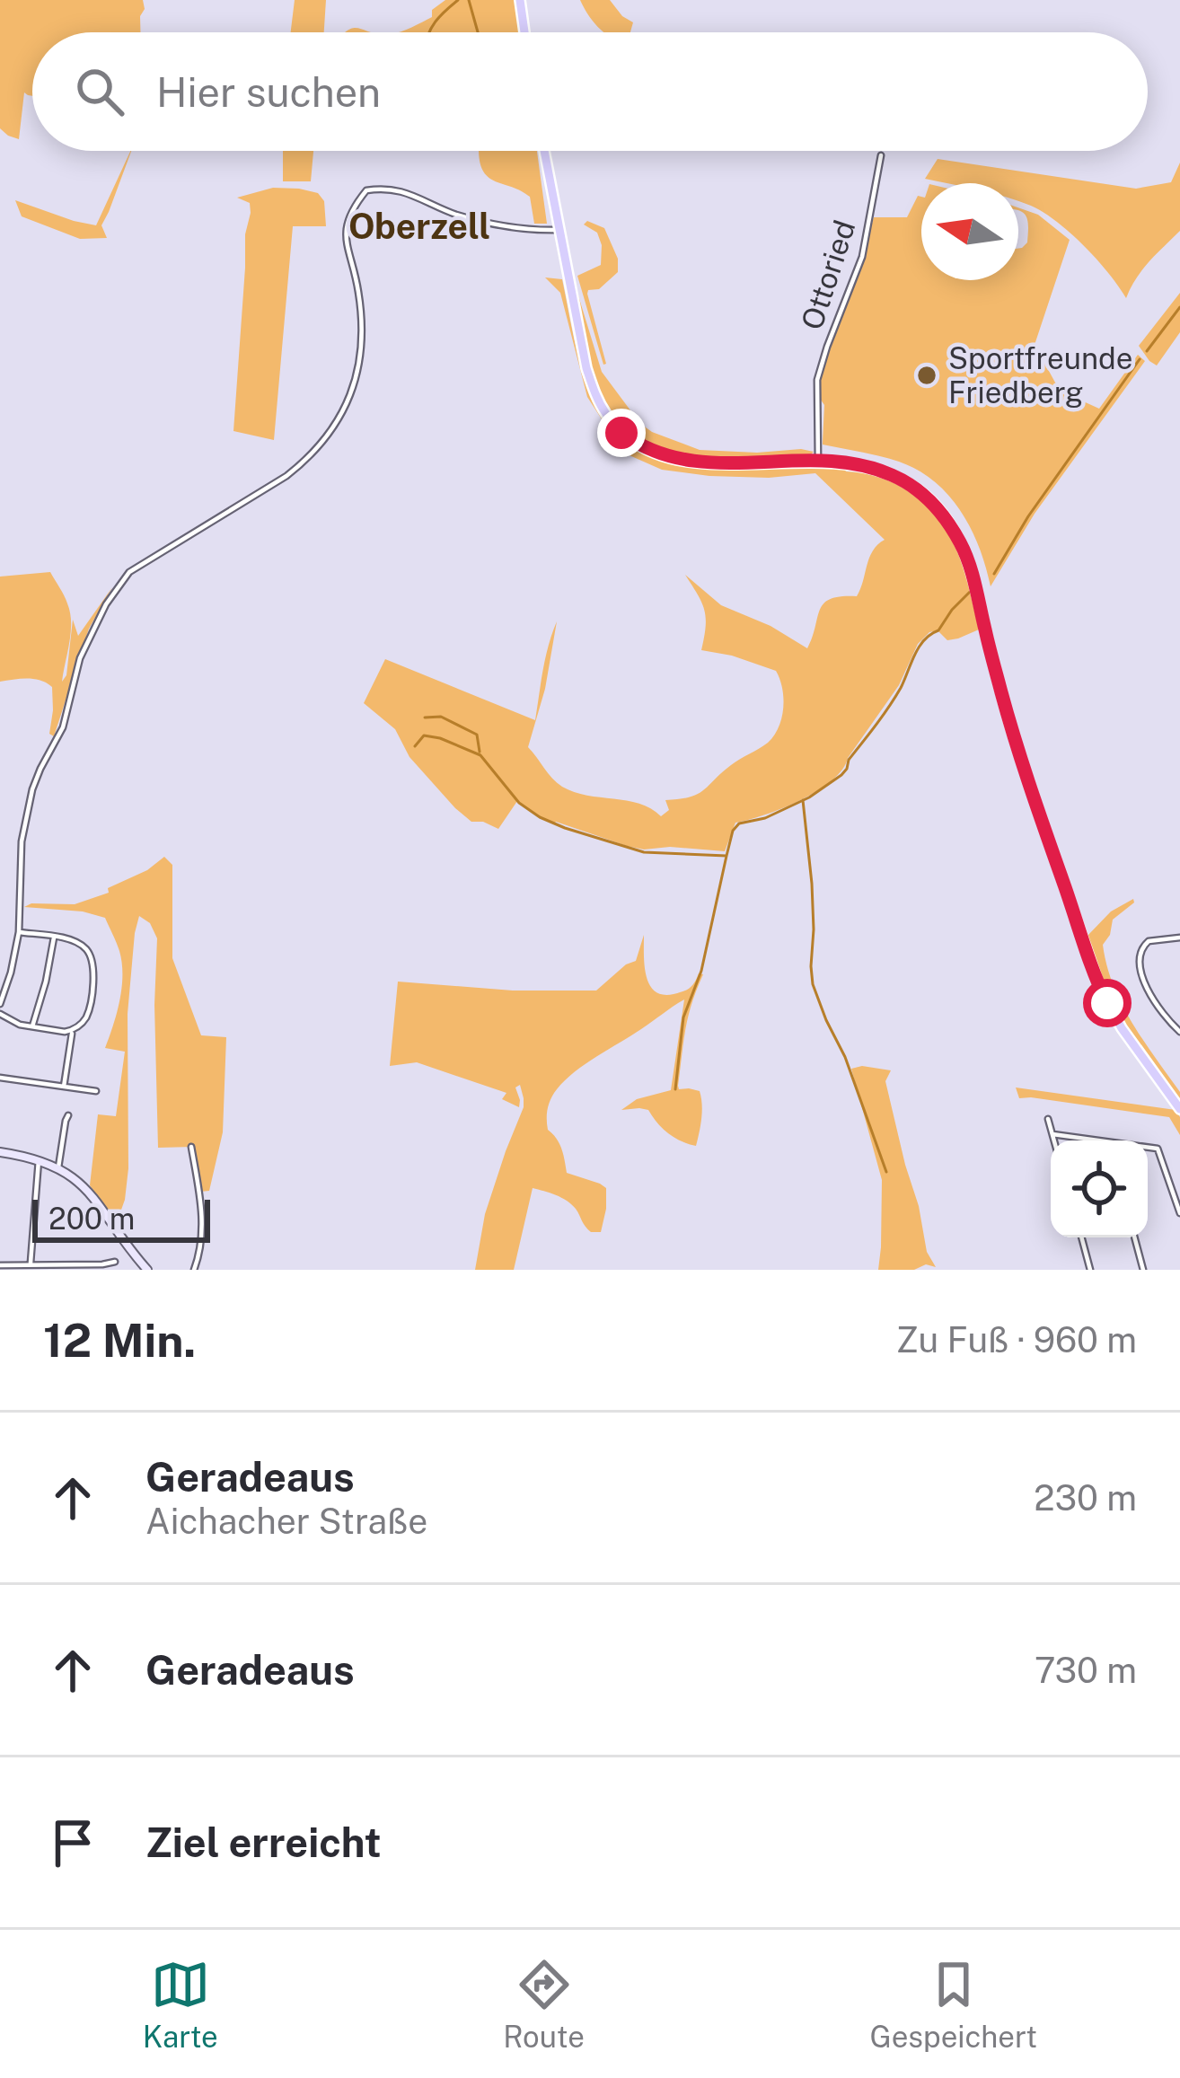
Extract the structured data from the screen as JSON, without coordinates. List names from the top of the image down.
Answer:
{
  "streets": {
    "street": ["Ottoried"]
  },
  "districts": ["Oberzell"],
  "places": ["Sportfreunde Friedberg"],
  "scale_bar": "200 m",
  "north": "left",
  "page": {
    "search": "Hier suchen",
    "scale": "200 m",
    "heading": ["12 Min.", "Zu Fuß · 960 m"],
    "list": [
      ["Geradeaus", "Aichacher Straße", "230 m"],
      ["Geradeaus", "730 m"],
      "Ziel erreicht"
    ],
    "nav": ["Karte", "Route", "Gespeichert"]
  }
}
